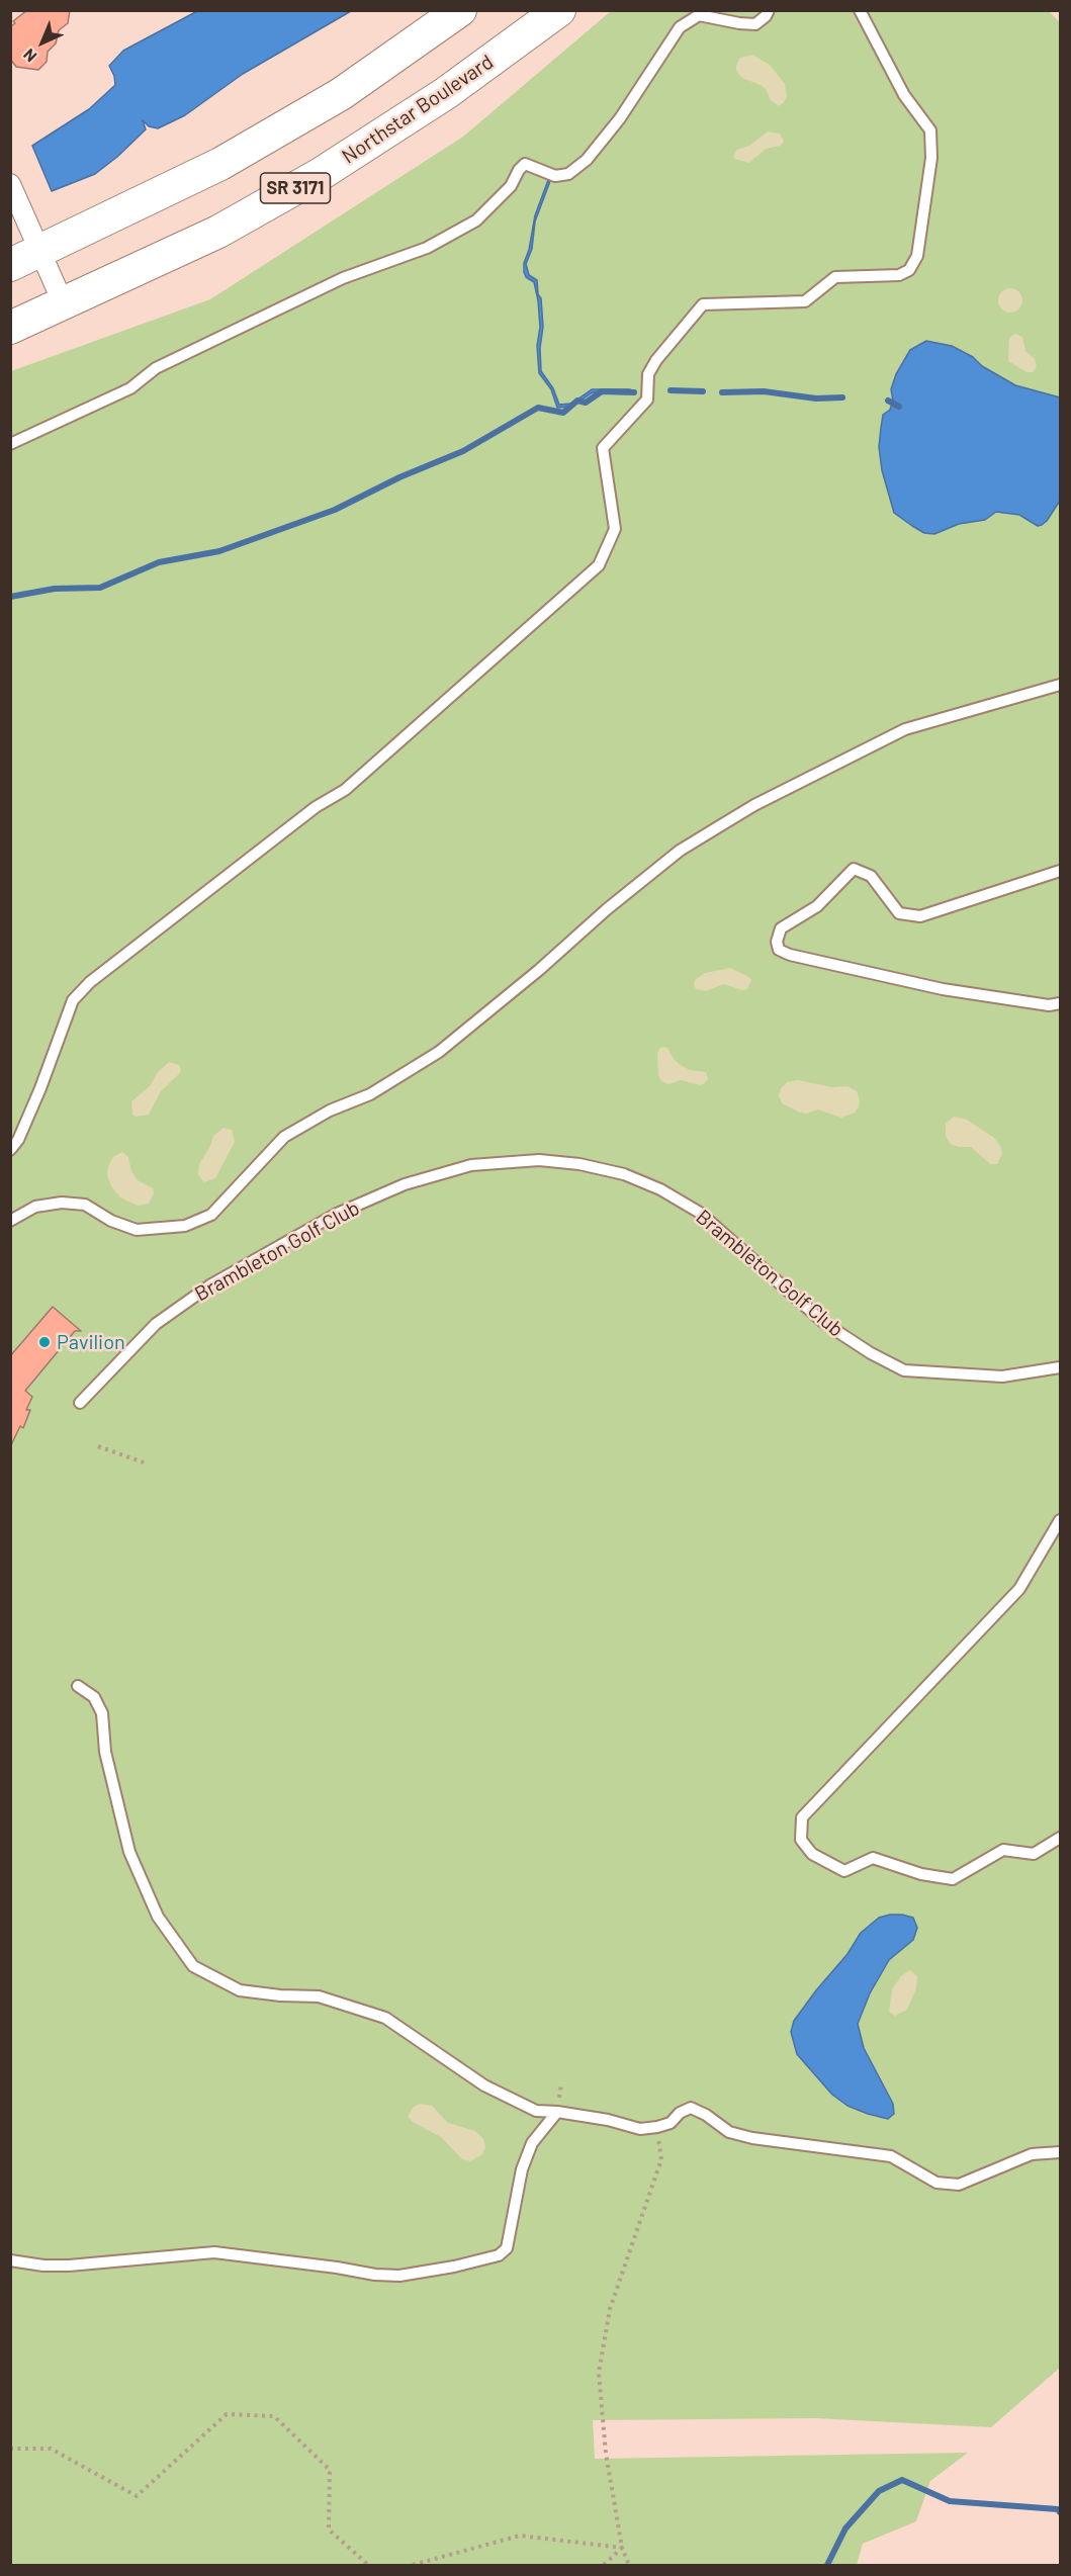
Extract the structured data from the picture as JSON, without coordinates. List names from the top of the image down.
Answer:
{
  "streets": {
    "main road": ["Northstar Boulevard", "SR 3171"],
    "lane": ["Brambleton Golf Club"]
  },
  "places": ["Pavilion"],
  "north": "bottom left"
}
